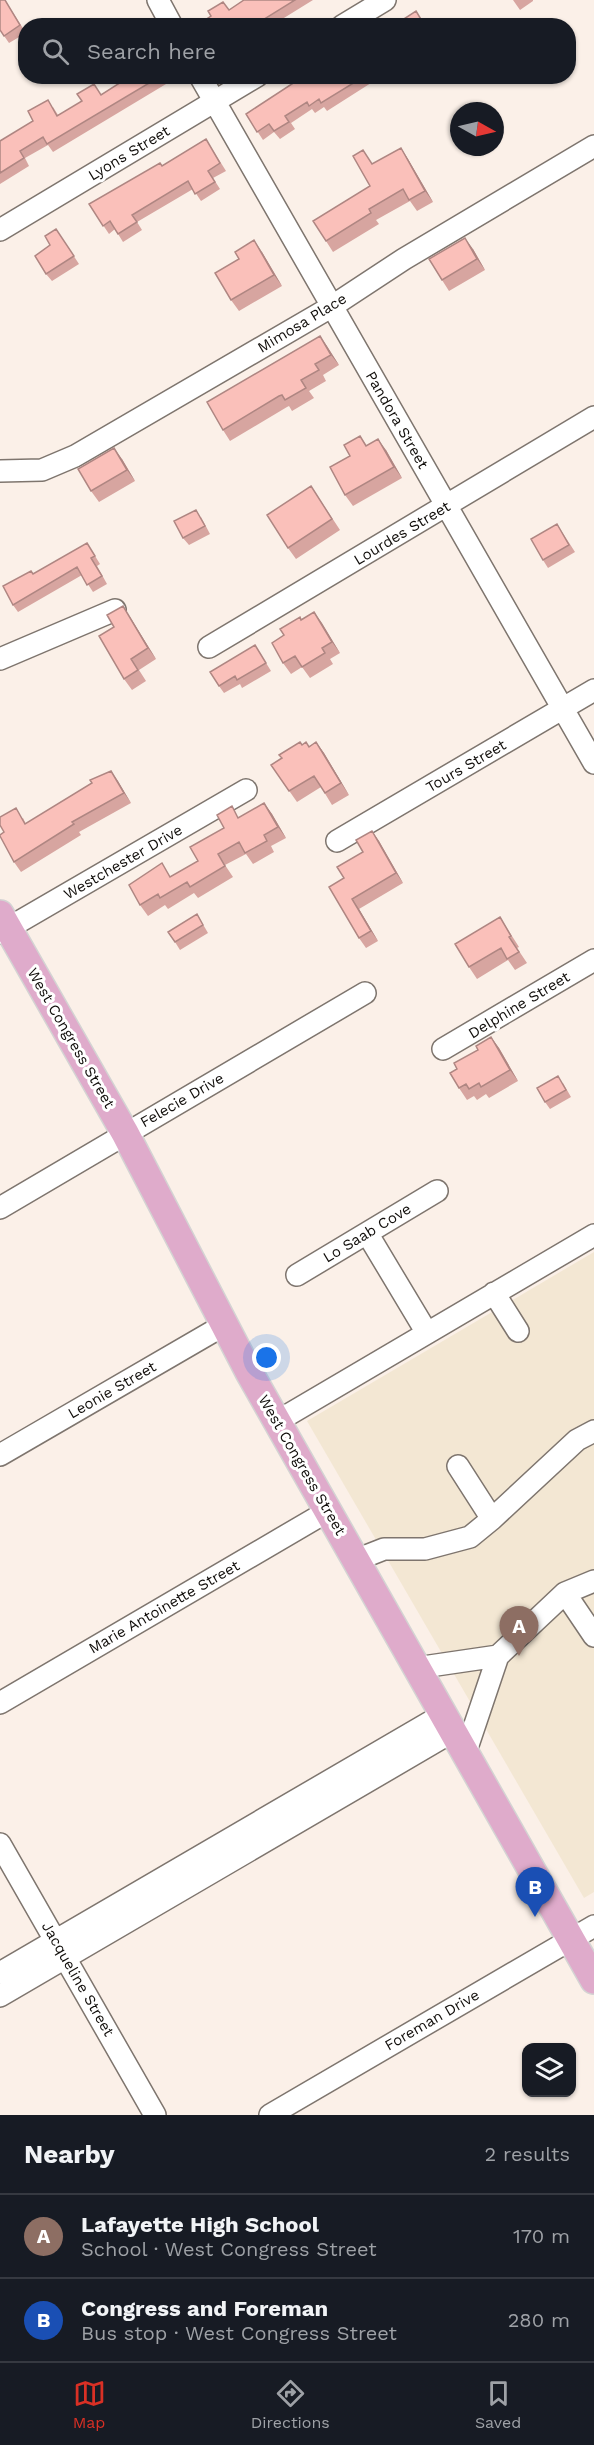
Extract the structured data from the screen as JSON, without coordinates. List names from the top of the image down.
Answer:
{
  "streets": {
    "main road": ["West Congress Street"],
    "street": [
      "Lyons Street",
      "Mimosa Place",
      "Pandora Street",
      "Lourdes Street",
      "Tours Street",
      "Westchester Drive",
      "Delphine Street",
      "Felecie Drive",
      "Lo Saab Cove",
      "Leonie Street",
      "Marie Antoinette Street",
      "Jacqueline Street",
      "Foreman Drive"
    ]
  },
  "crossings": [
    ["Lyons Street", "Pandora Street"],
    ["Mimosa Place", "Pandora Street"],
    ["Pandora Street", "Lourdes Street"],
    ["Pandora Street", "Tours Street"],
    ["Westchester Drive", "West Congress Street"],
    ["West Congress Street", "Felecie Drive"],
    ["West Congress Street", "Leonie Street"],
    ["West Congress Street", "Marie Antoinette Street"],
    ["West Congress Street", "Foreman Drive"]
  ],
  "north": "right",
  "page": {
    "search": "Search here",
    "pins": ["A", "B"],
    "heading": ["Nearby", "2 results"],
    "list": [
      {
        "mark": "A",
        "name": "Lafayette High School",
        "note": "School · West Congress Street",
        "value": "170 m"
      },
      {
        "mark": "B",
        "name": "Congress and Foreman",
        "note": "Bus stop · West Congress Street",
        "value": "280 m"
      }
    ],
    "nav": ["Map", "Directions", "Saved"]
  }
}
